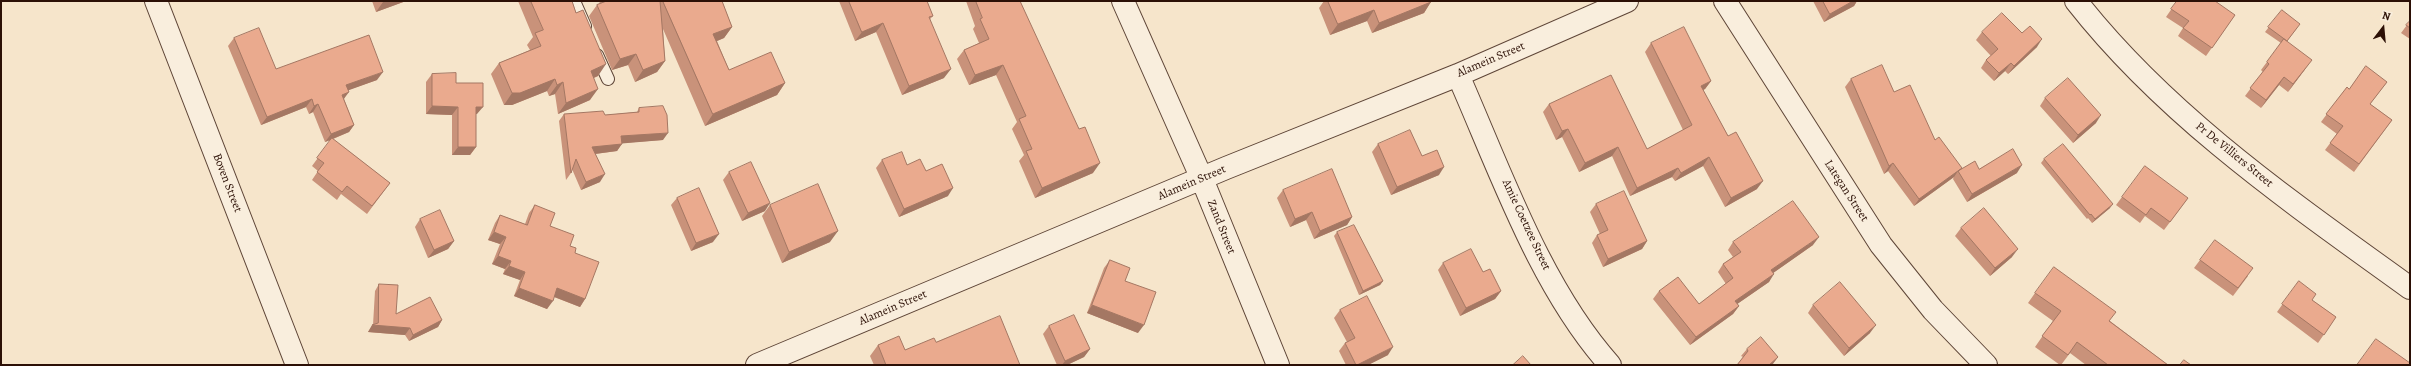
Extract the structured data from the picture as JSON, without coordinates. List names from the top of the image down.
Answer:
{
  "streets": {
    "street": [
      "Alamein Street",
      "Pr De Villiers Street",
      "Boven Street",
      "Lategan Street",
      "Amie Coetzee Street",
      "Zand Street"
    ]
  },
  "crossings": [
    ["Alamein Street", "Amie Coetzee Street"],
    ["Alamein Street", "Zand Street"]
  ],
  "north": "top"
}
